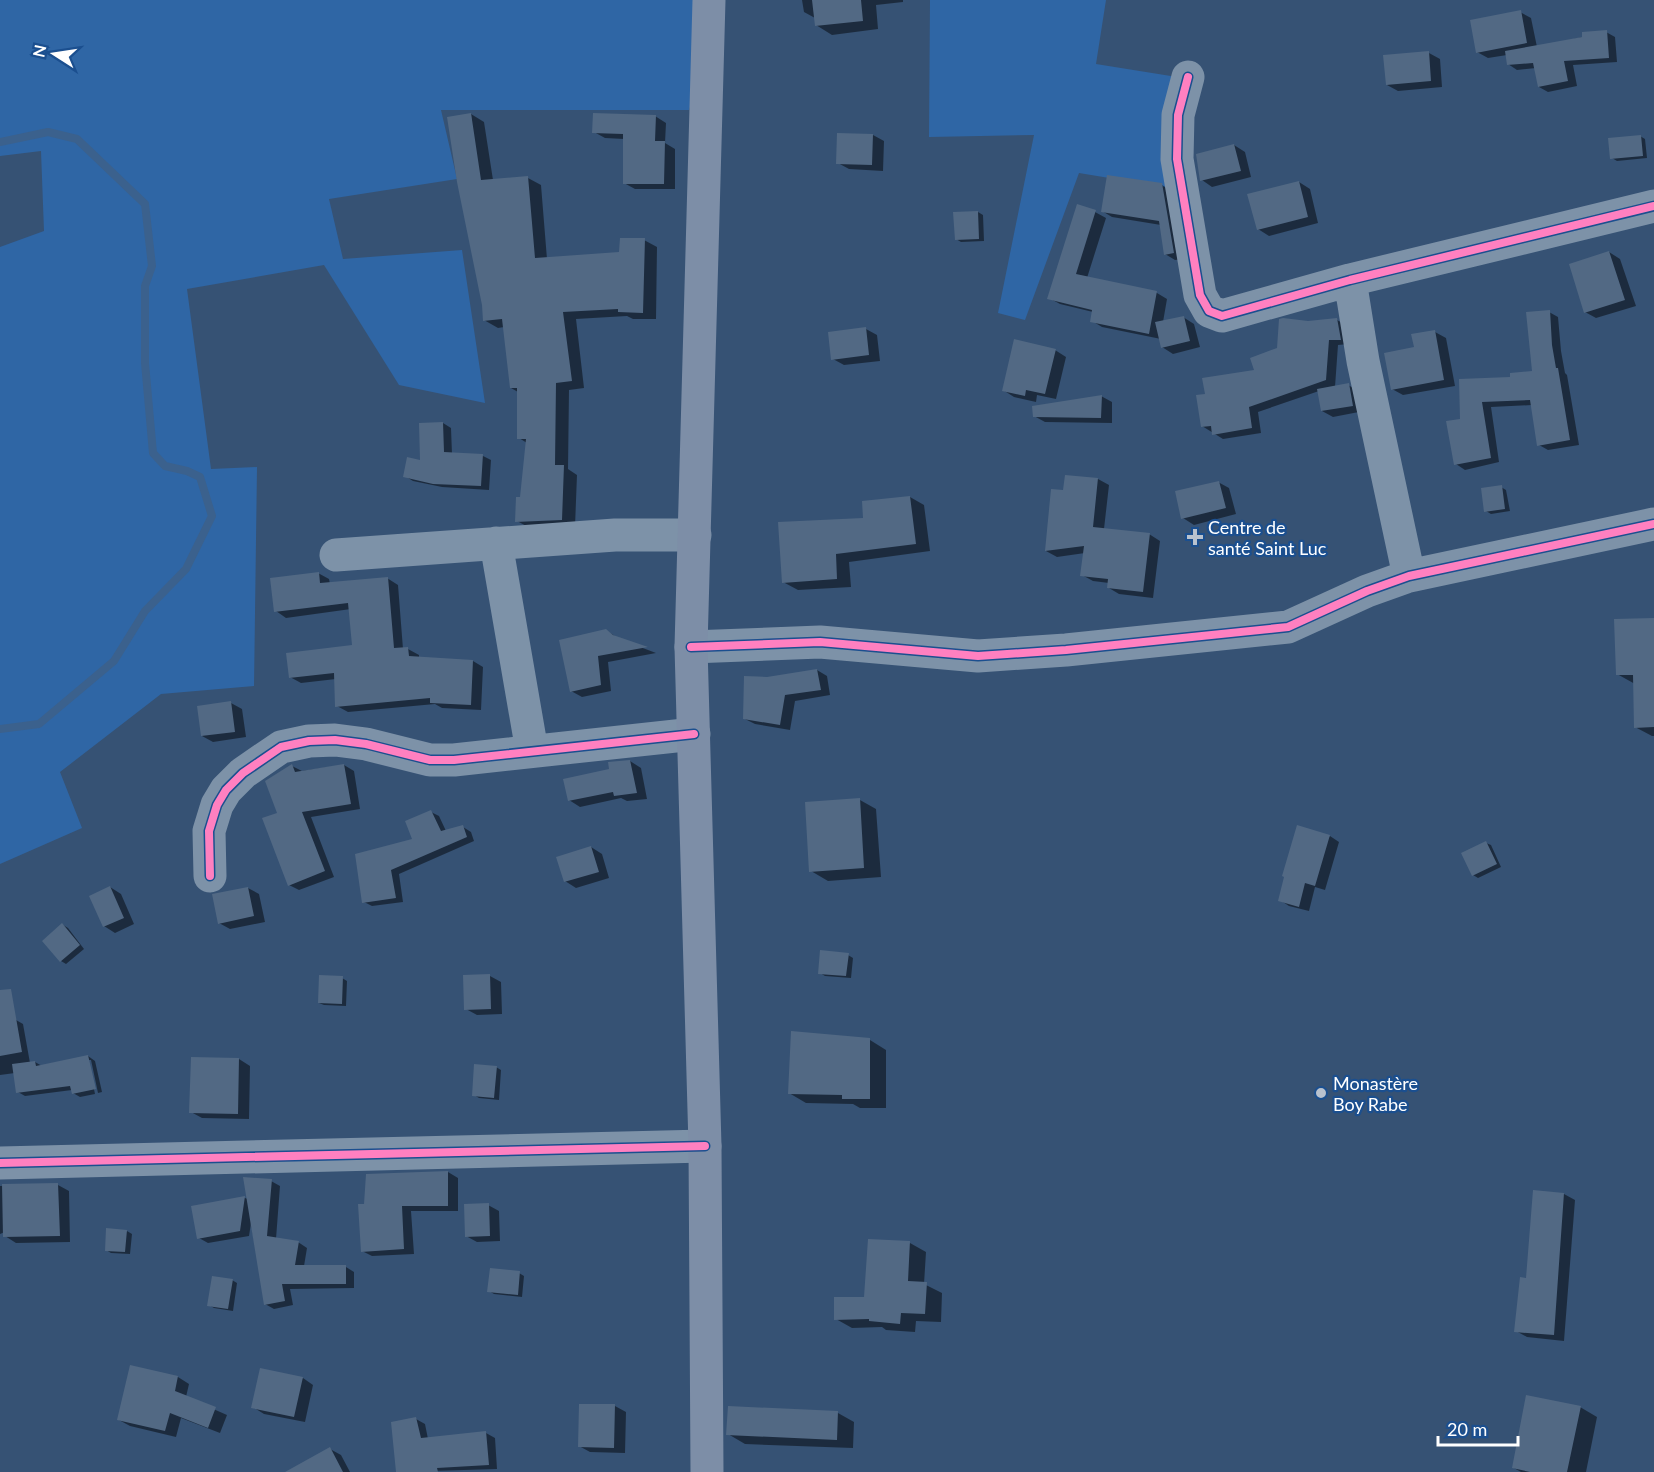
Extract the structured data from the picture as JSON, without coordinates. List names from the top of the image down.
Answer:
{
  "places": {
    "health": ["Centre de santé Saint Luc"],
    "other": ["Monastère Boy Rabe"]
  },
  "scale_bar": "20 m",
  "north": "left"
}
